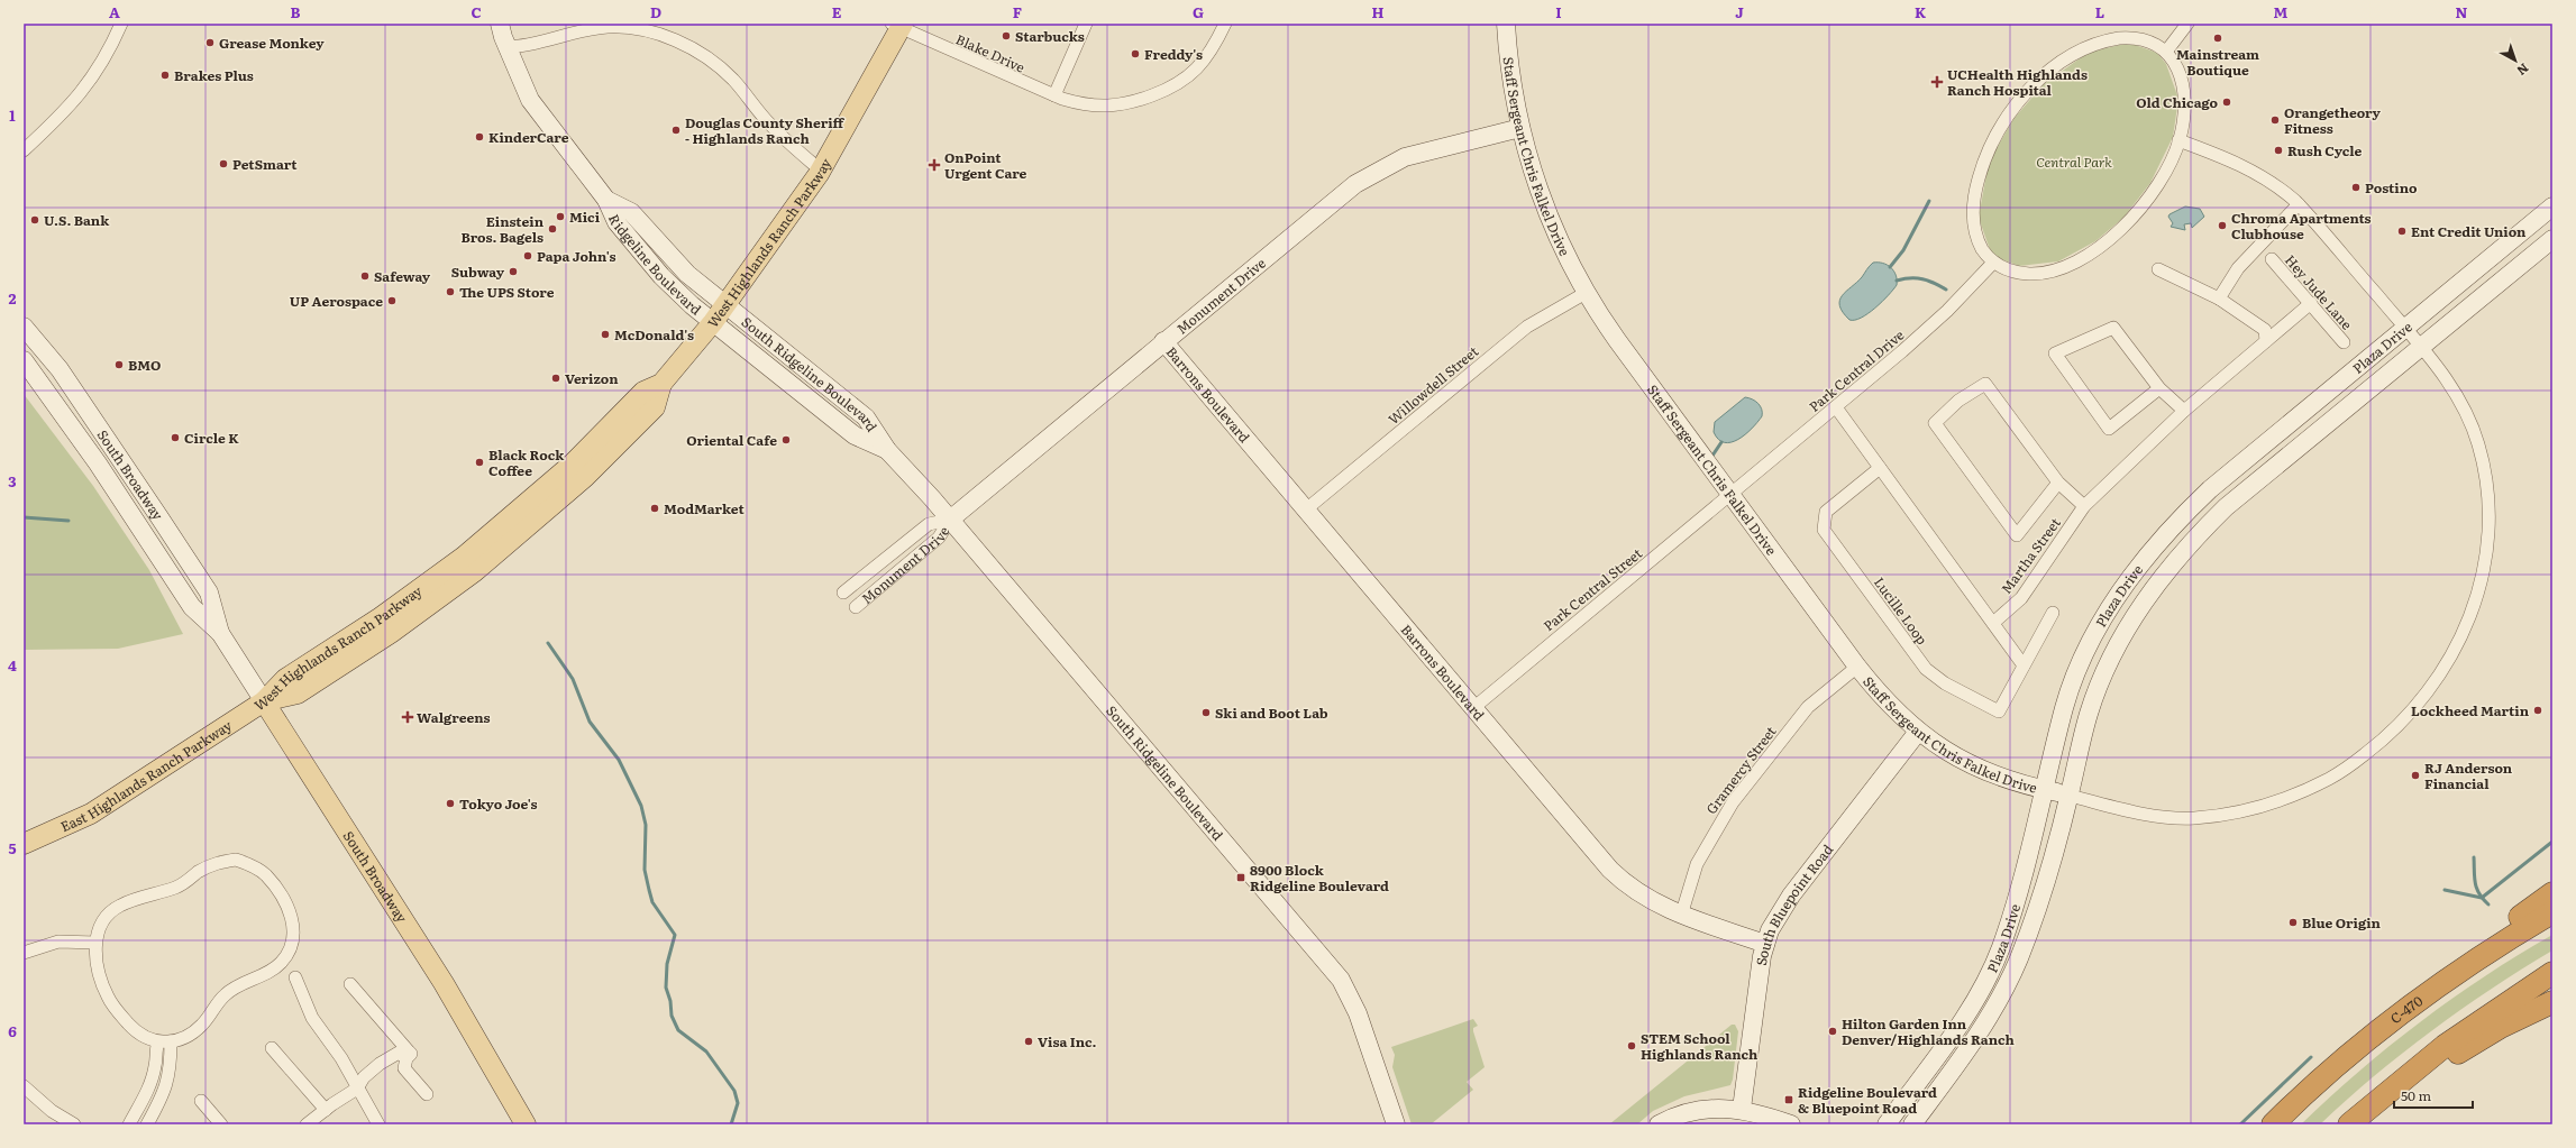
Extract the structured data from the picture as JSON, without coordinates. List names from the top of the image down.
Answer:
{
  "streets": {
    "highway": ["C-470"],
    "main road": ["West Highlands Ranch Parkway", "South Broadway", "East Highlands Ranch Parkway"],
    "street": [
      "Blake Drive",
      "Staff Sergeant Chris Falkel Drive",
      "Ridgeline Boulevard",
      "Hey Jude Lane",
      "Monument Drive",
      "Plaza Drive",
      "Park Central Drive",
      "South Ridgeline Boulevard",
      "Willowdell Street",
      "Barrons Boulevard",
      "Martha Street",
      "Park Central Street",
      "Lucille Loop",
      "Gramercy Street",
      "South Bluepoint Road"
    ]
  },
  "crossings": [
    ["Blake Drive", "West Highlands Ranch Parkway"],
    ["Staff Sergeant Chris Falkel Drive", "Monument Drive"],
    ["Staff Sergeant Chris Falkel Drive", "Plaza Drive"],
    ["Staff Sergeant Chris Falkel Drive", "Park Central Drive"],
    ["Staff Sergeant Chris Falkel Drive", "Willowdell Street"],
    ["Staff Sergeant Chris Falkel Drive", "Park Central Street"],
    ["Staff Sergeant Chris Falkel Drive", "Gramercy Street"],
    ["Staff Sergeant Chris Falkel Drive", "South Bluepoint Road"],
    ["West Highlands Ranch Parkway", "Ridgeline Boulevard"],
    ["West Highlands Ranch Parkway", "South Ridgeline Boulevard"],
    ["West Highlands Ranch Parkway", "South Broadway"],
    ["West Highlands Ranch Parkway", "East Highlands Ranch Parkway"],
    ["Ridgeline Boulevard", "South Ridgeline Boulevard"],
    ["Hey Jude Lane", "Martha Street"],
    ["Monument Drive", "South Ridgeline Boulevard"],
    ["Monument Drive", "Barrons Boulevard"],
    ["Park Central Drive", "Park Central Street"],
    ["Willowdell Street", "Barrons Boulevard"],
    ["Barrons Boulevard", "Park Central Street"],
    ["Barrons Boulevard", "Gramercy Street"],
    ["Barrons Boulevard", "South Bluepoint Road"],
    ["South Broadway", "East Highlands Ranch Parkway"]
  ],
  "parks": ["Central Park"],
  "places": {
    "other": [
      "Starbucks",
      "Mainstream Boutique",
      "Grease Monkey",
      "Freddy's",
      "Brakes Plus",
      "Old Chicago",
      "Orangetheory Fitness",
      "Douglas County Sheriff - Highlands Ranch",
      "KinderCare",
      "Rush Cycle",
      "PetSmart",
      "Postino",
      "Mici",
      "U.S. Bank",
      "Chroma Apartments Clubhouse",
      "Einstein Bros. Bagels",
      "Ent Credit Union",
      "Papa John's",
      "Subway",
      "Safeway",
      "The UPS Store",
      "UP Aerospace",
      "McDonald's",
      "BMO",
      "Verizon",
      "Circle K",
      "Oriental Cafe",
      "Black Rock Coffee",
      "ModMarket",
      "Lockheed Martin",
      "Ski and Boot Lab",
      "RJ Anderson Financial",
      "Tokyo Joe's",
      "Blue Origin",
      "Hilton Garden Inn Denver/Highlands Ranch",
      "Visa Inc.",
      "STEM School Highlands Ranch"
    ],
    "health": ["UCHealth Highlands Ranch Hospital", "OnPoint Urgent Care", "Walgreens"],
    "transit": ["8900 Block Ridgeline Boulevard", "Ridgeline Boulevard & Bluepoint Road"]
  },
  "scale_bar": "50 m",
  "north": "bottom right",
  "grid": {
    "columns": [
      "A",
      "B",
      "C",
      "D",
      "E",
      "F",
      "G",
      "H",
      "I",
      "J",
      "K",
      "L",
      "M",
      "N"
    ],
    "rows": [
      "1",
      "2",
      "3",
      "4",
      "5",
      "6"
    ]
  }
}
